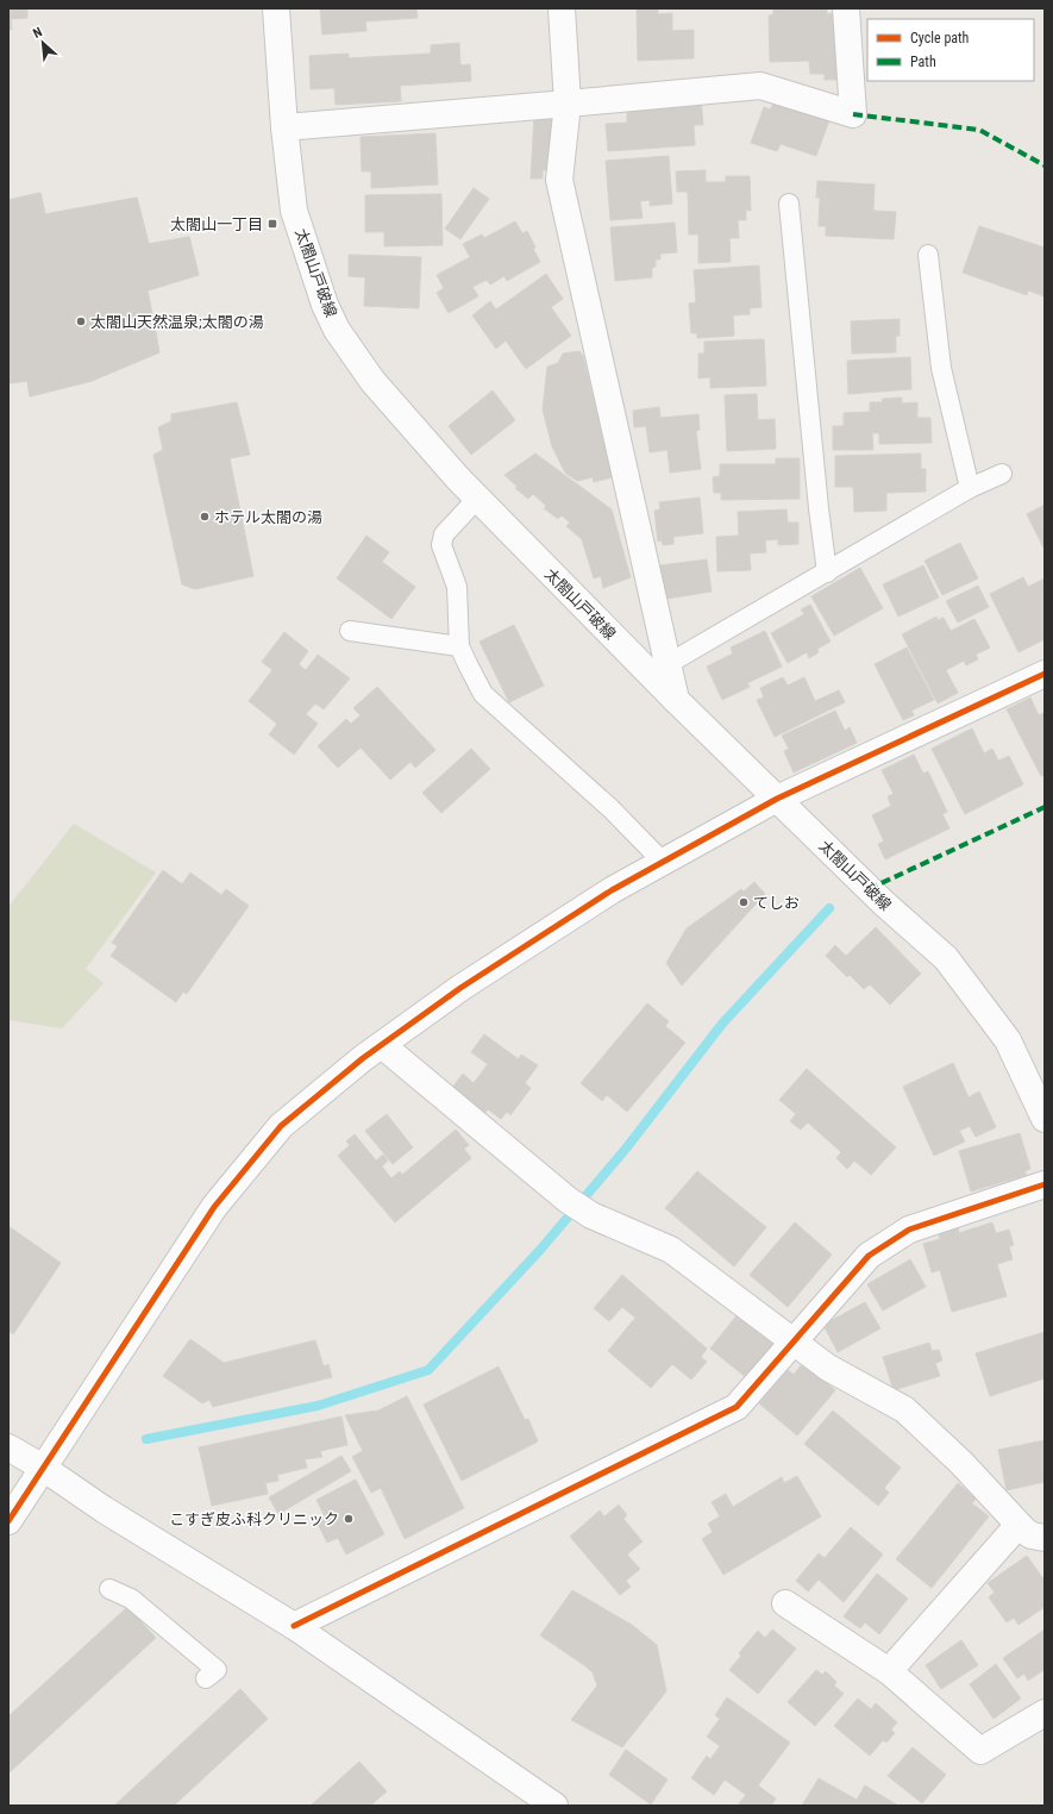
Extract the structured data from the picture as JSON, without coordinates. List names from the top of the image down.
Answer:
{
  "streets": {
    "street": ["太閤山戸破線"]
  },
  "places": {
    "transit": ["太閤山一丁目"],
    "other": [
      "太閤山天然温泉;太閤の湯",
      "ホテル太閤の湯",
      "てしお",
      "こすぎ皮ふ科クリニック"
    ]
  },
  "legend": ["Cycle path", "Path"],
  "north": "top left"
}
